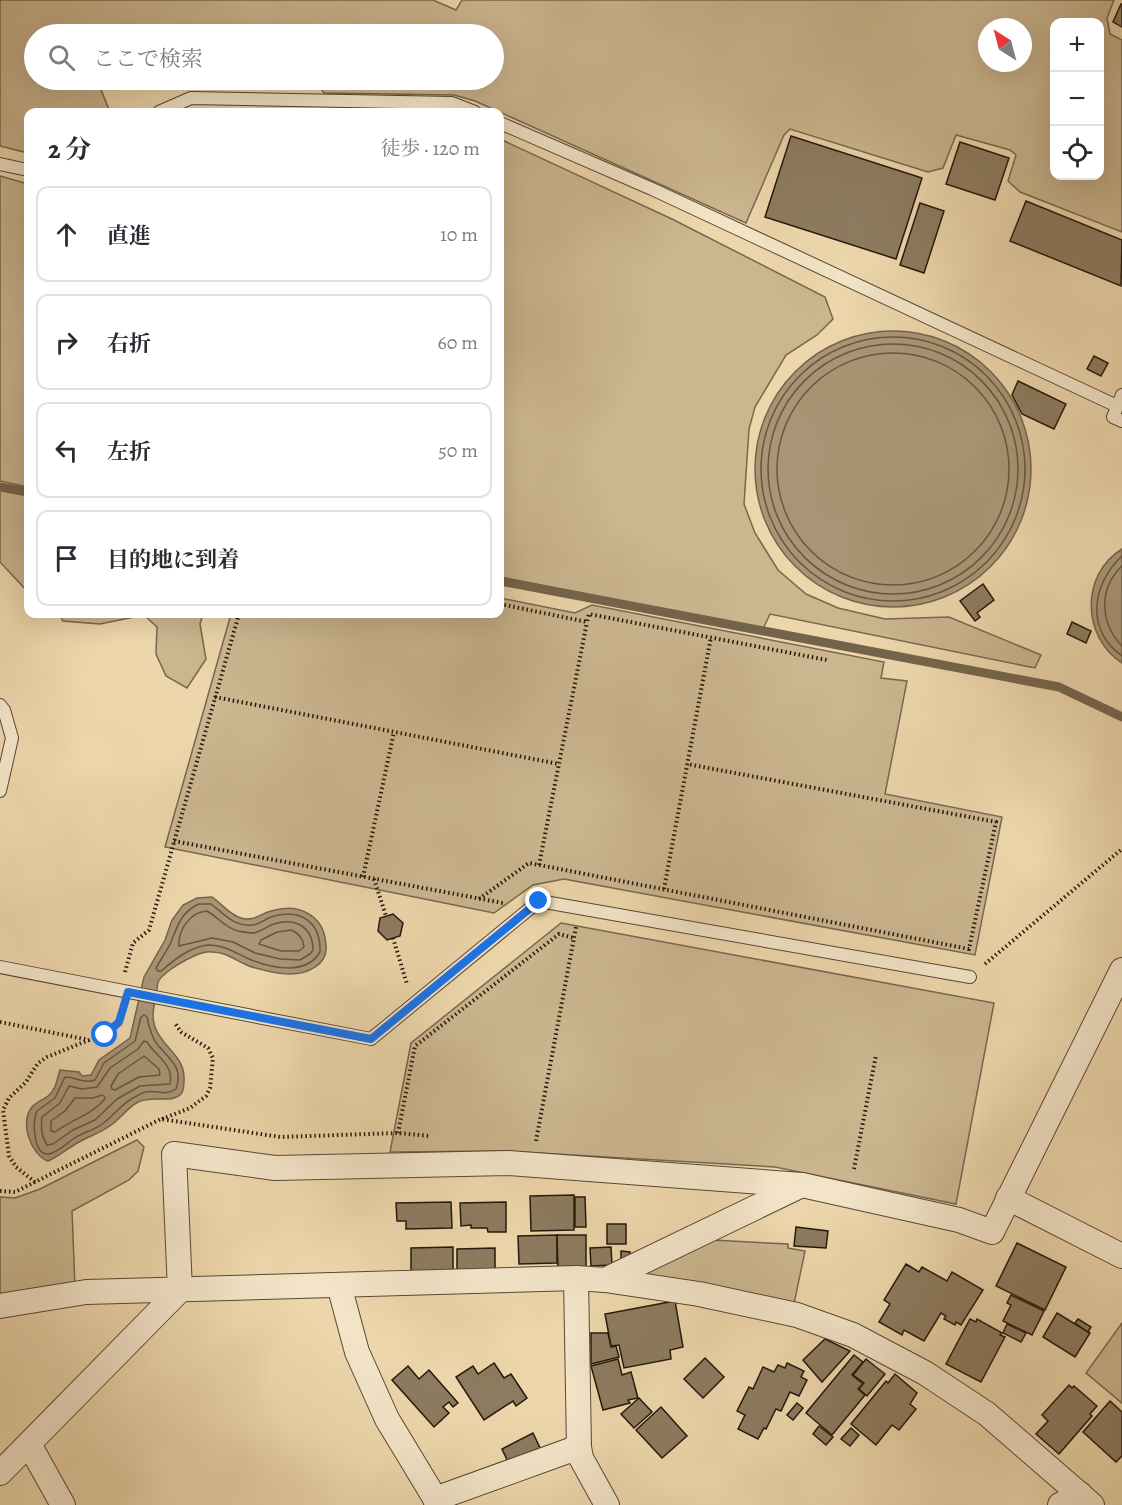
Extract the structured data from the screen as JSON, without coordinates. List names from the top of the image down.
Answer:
{
  "north": "top left",
  "page": {
    "map_buttons": ["+", "−"],
    "search": "ここで検索",
    "heading": ["2 分", "徒歩 · 120 m"],
    "list": [
      ["直進", "10 m"],
      ["右折", "60 m"],
      ["左折", "50 m"],
      "目的地に到着"
    ]
  }
}
